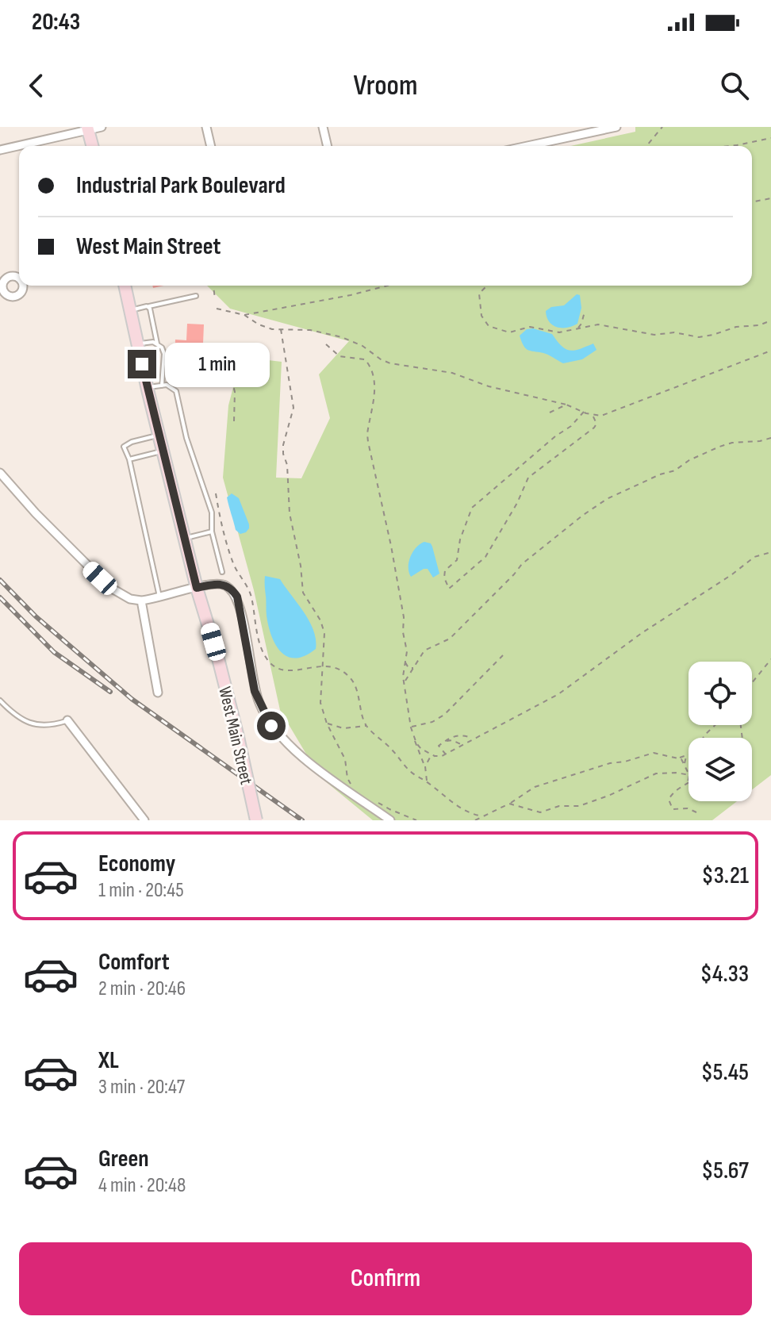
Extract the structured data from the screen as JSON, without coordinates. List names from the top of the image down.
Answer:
{
  "streets": {
    "main road": ["West Main Street"]
  },
  "page": {
    "status": "20:43",
    "header": "Vroom",
    "banner": ["Industrial Park Boulevard", "West Main Street"],
    "bubble": "1 min",
    "list": [
      {
        "name": "Economy",
        "note": "1 min · 20:45",
        "value": "$3.21"
      },
      {
        "name": "Comfort",
        "note": "2 min · 20:46",
        "value": "$4.33"
      },
      {
        "name": "XL",
        "note": "3 min · 20:47",
        "value": "$5.45"
      },
      {
        "name": "Green",
        "note": "4 min · 20:48",
        "value": "$5.67"
      }
    ],
    "buttons": "Confirm"
  }
}
